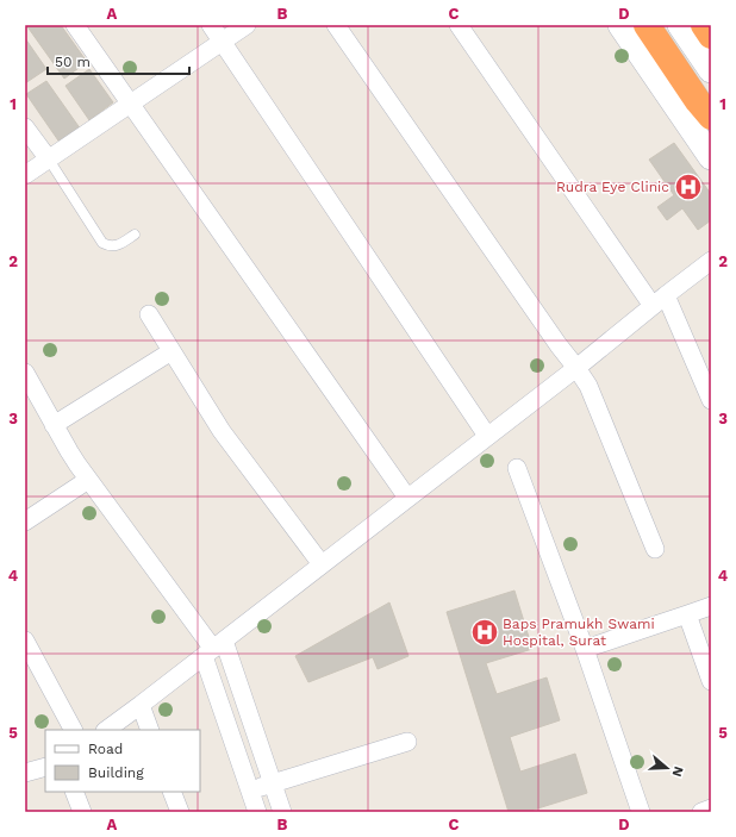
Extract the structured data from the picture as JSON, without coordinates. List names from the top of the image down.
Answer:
{
  "places": {
    "hospital": ["Rudra Eye Clinic", "Baps Pramukh Swami Hospital, Surat"]
  },
  "legend": ["Road", "Building"],
  "scale_bar": "50 m",
  "north": "right",
  "grid": {
    "columns": [
      "A",
      "B",
      "C",
      "D"
    ],
    "rows": [
      "1",
      "2",
      "3",
      "4",
      "5"
    ]
  }
}
